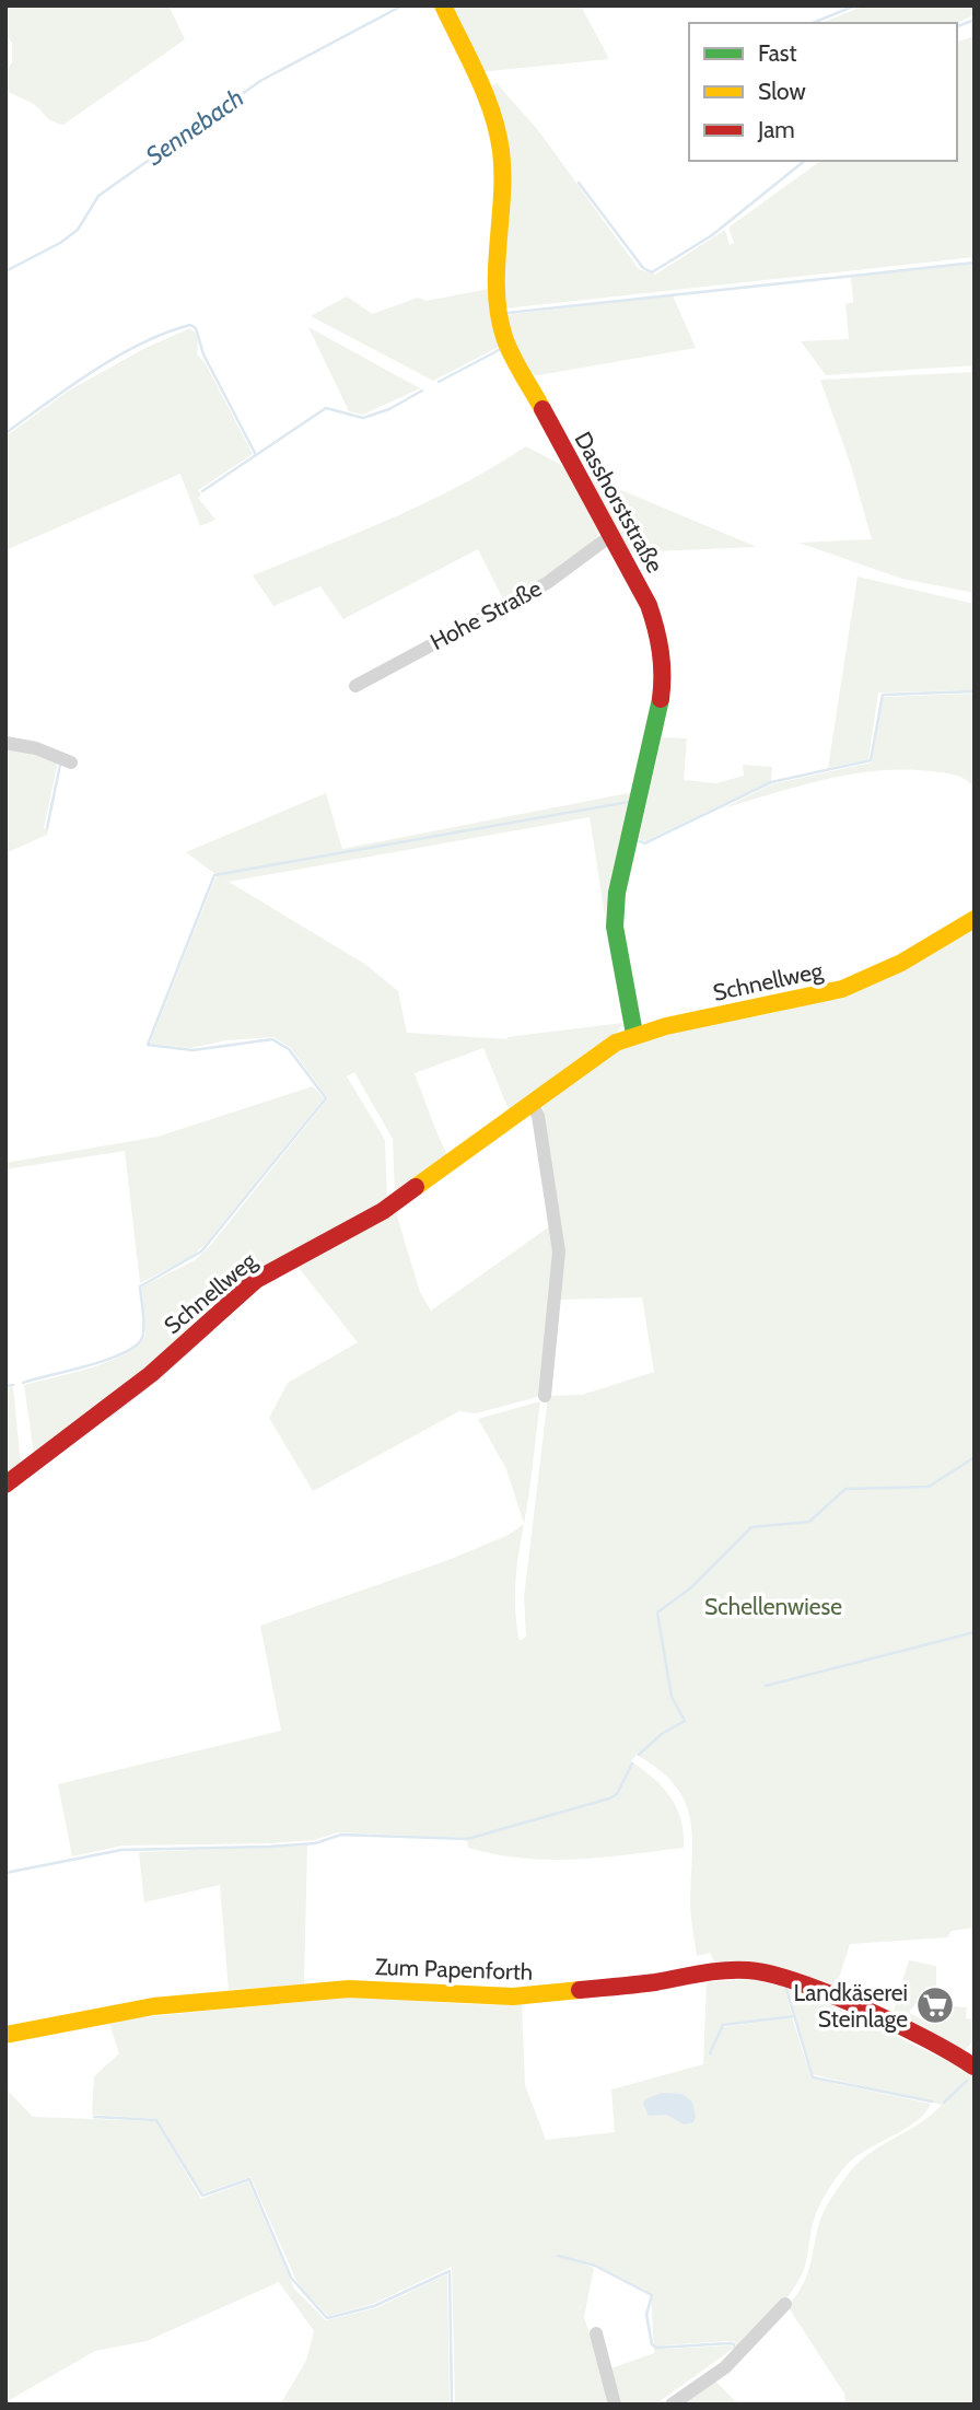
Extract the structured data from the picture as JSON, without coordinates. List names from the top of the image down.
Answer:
{
  "streets": {
    "street": [
      "Dasshorststraße",
      "Hohe Straße",
      "Schnellweg",
      "Zum Papenforth"
    ]
  },
  "crossings": [
    ["Dasshorststraße", "Hohe Straße"],
    ["Dasshorststraße", "Schnellweg"]
  ],
  "water": ["Sennebach"],
  "parks": ["Schellenwiese"],
  "places": {
    "supermarket": ["Landkäserei Steinlage"]
  },
  "legend": ["Fast", "Slow", "Jam"]
}
